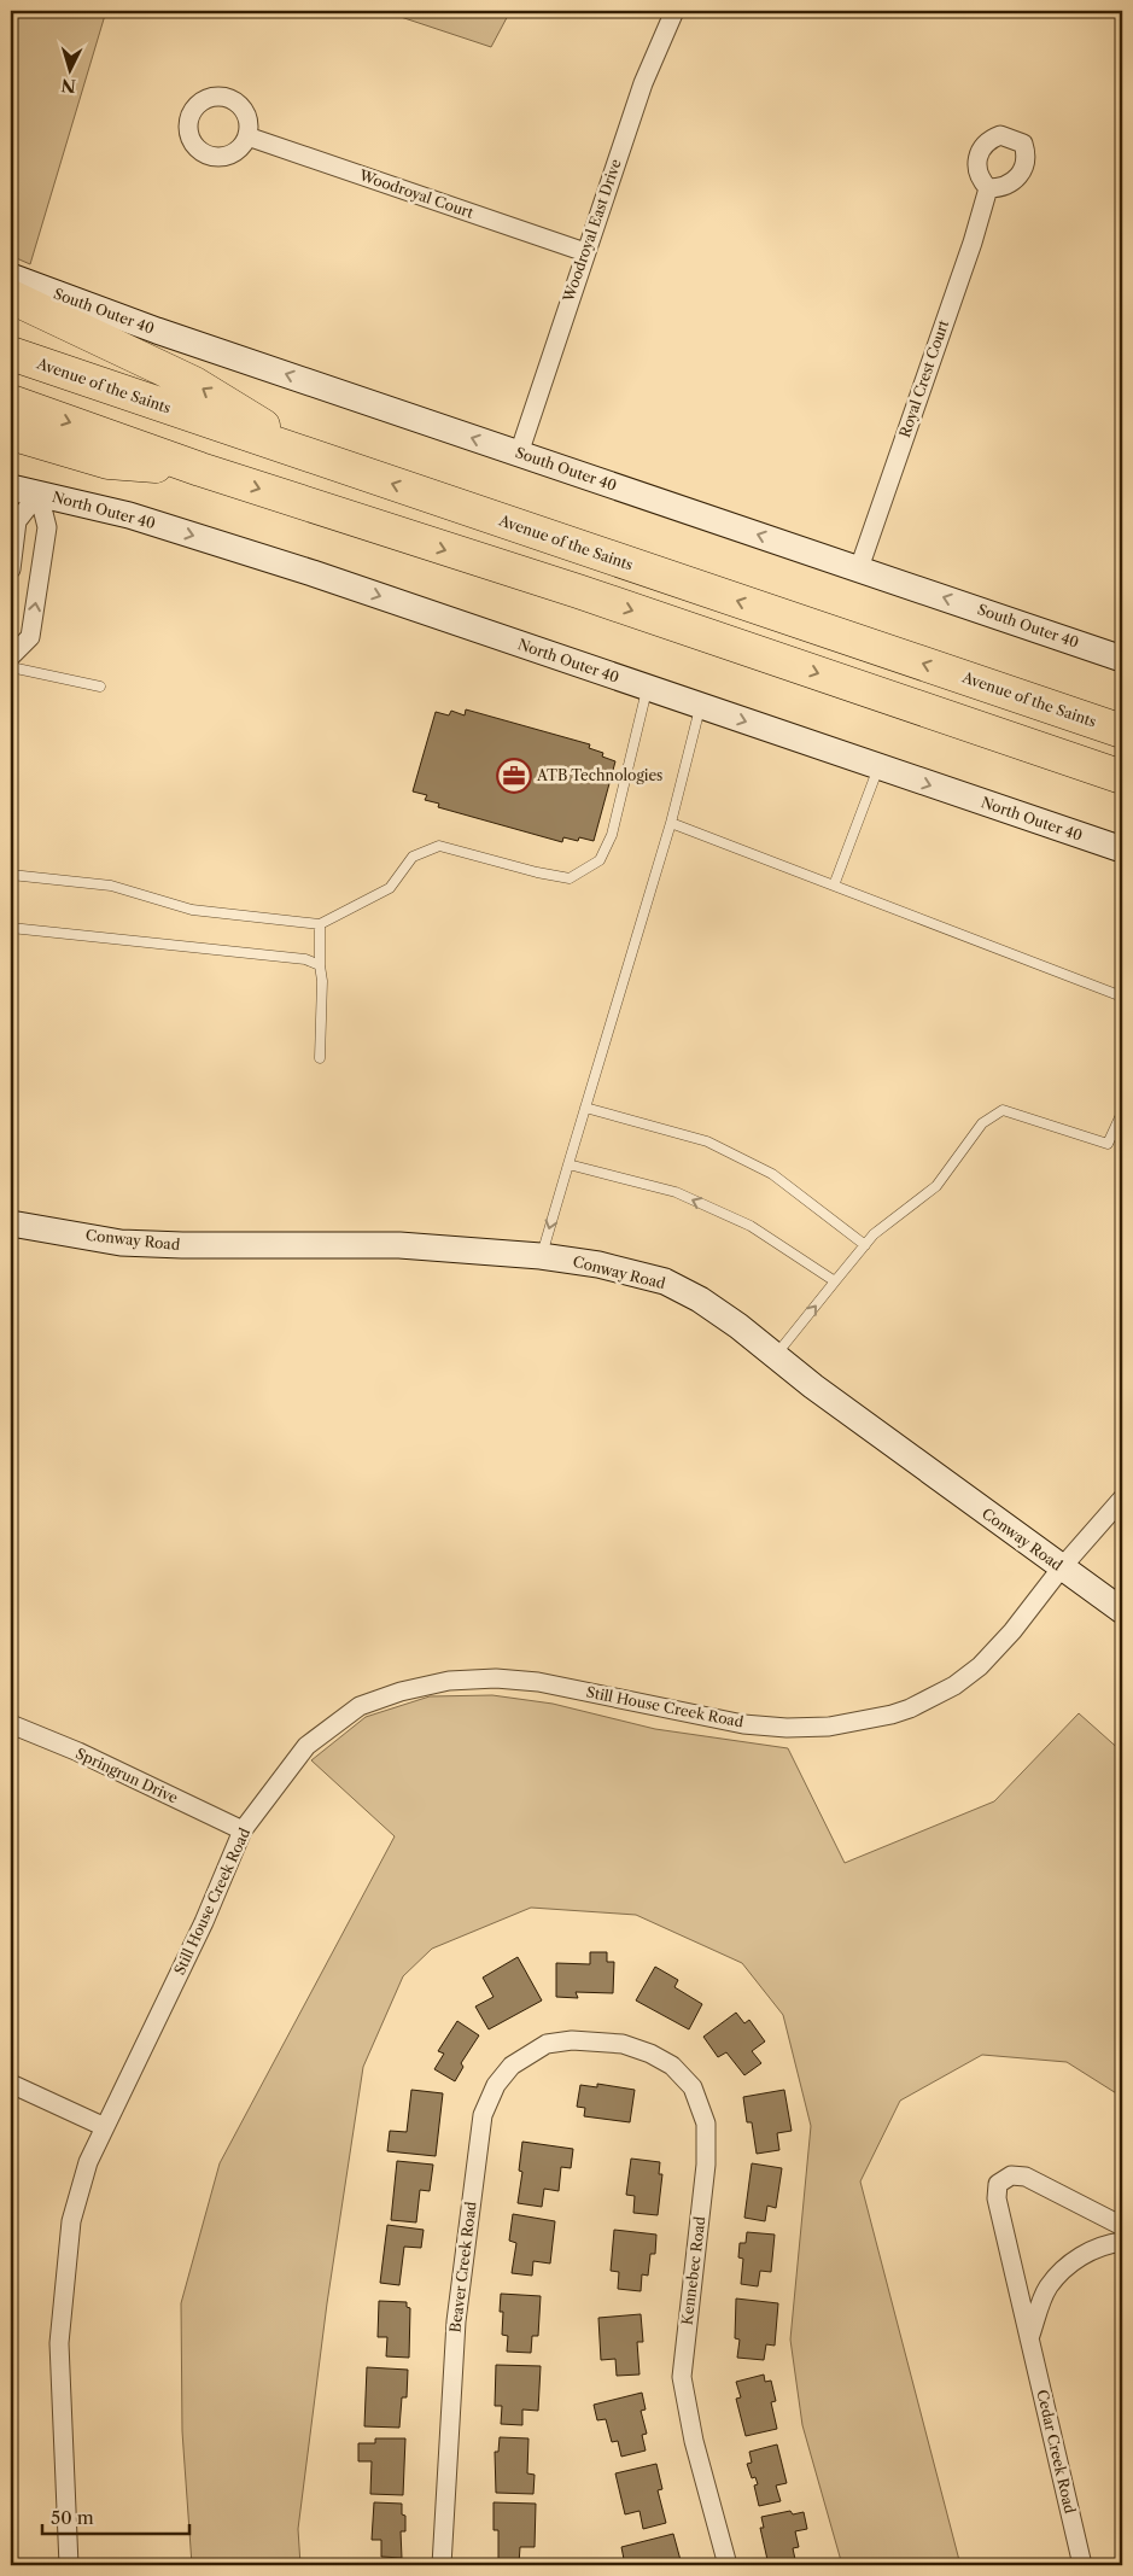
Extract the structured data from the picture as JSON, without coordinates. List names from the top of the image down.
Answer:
{
  "streets": {
    "highway": ["Avenue of the Saints"],
    "street": [
      "Woodroyal Court",
      "Woodroyal East Drive",
      "South Outer 40",
      "Royal Crest Court",
      "North Outer 40",
      "Conway Road",
      "Still House Creek Road",
      "Springrun Drive",
      "Beaver Creek Road",
      "Kennebec Road",
      "Cedar Creek Road"
    ]
  },
  "crossings": [
    ["Woodroyal Court", "Woodroyal East Drive"],
    ["Woodroyal East Drive", "South Outer 40"],
    ["South Outer 40", "Royal Crest Court"],
    ["Conway Road", "Still House Creek Road"],
    ["Still House Creek Road", "Springrun Drive"],
    ["Beaver Creek Road", "Kennebec Road"]
  ],
  "one_way": ["South Outer 40", "North Outer 40"],
  "places": {
    "office": ["ATB Technologies"]
  },
  "scale_bar": "50 m",
  "north": "bottom"
}
